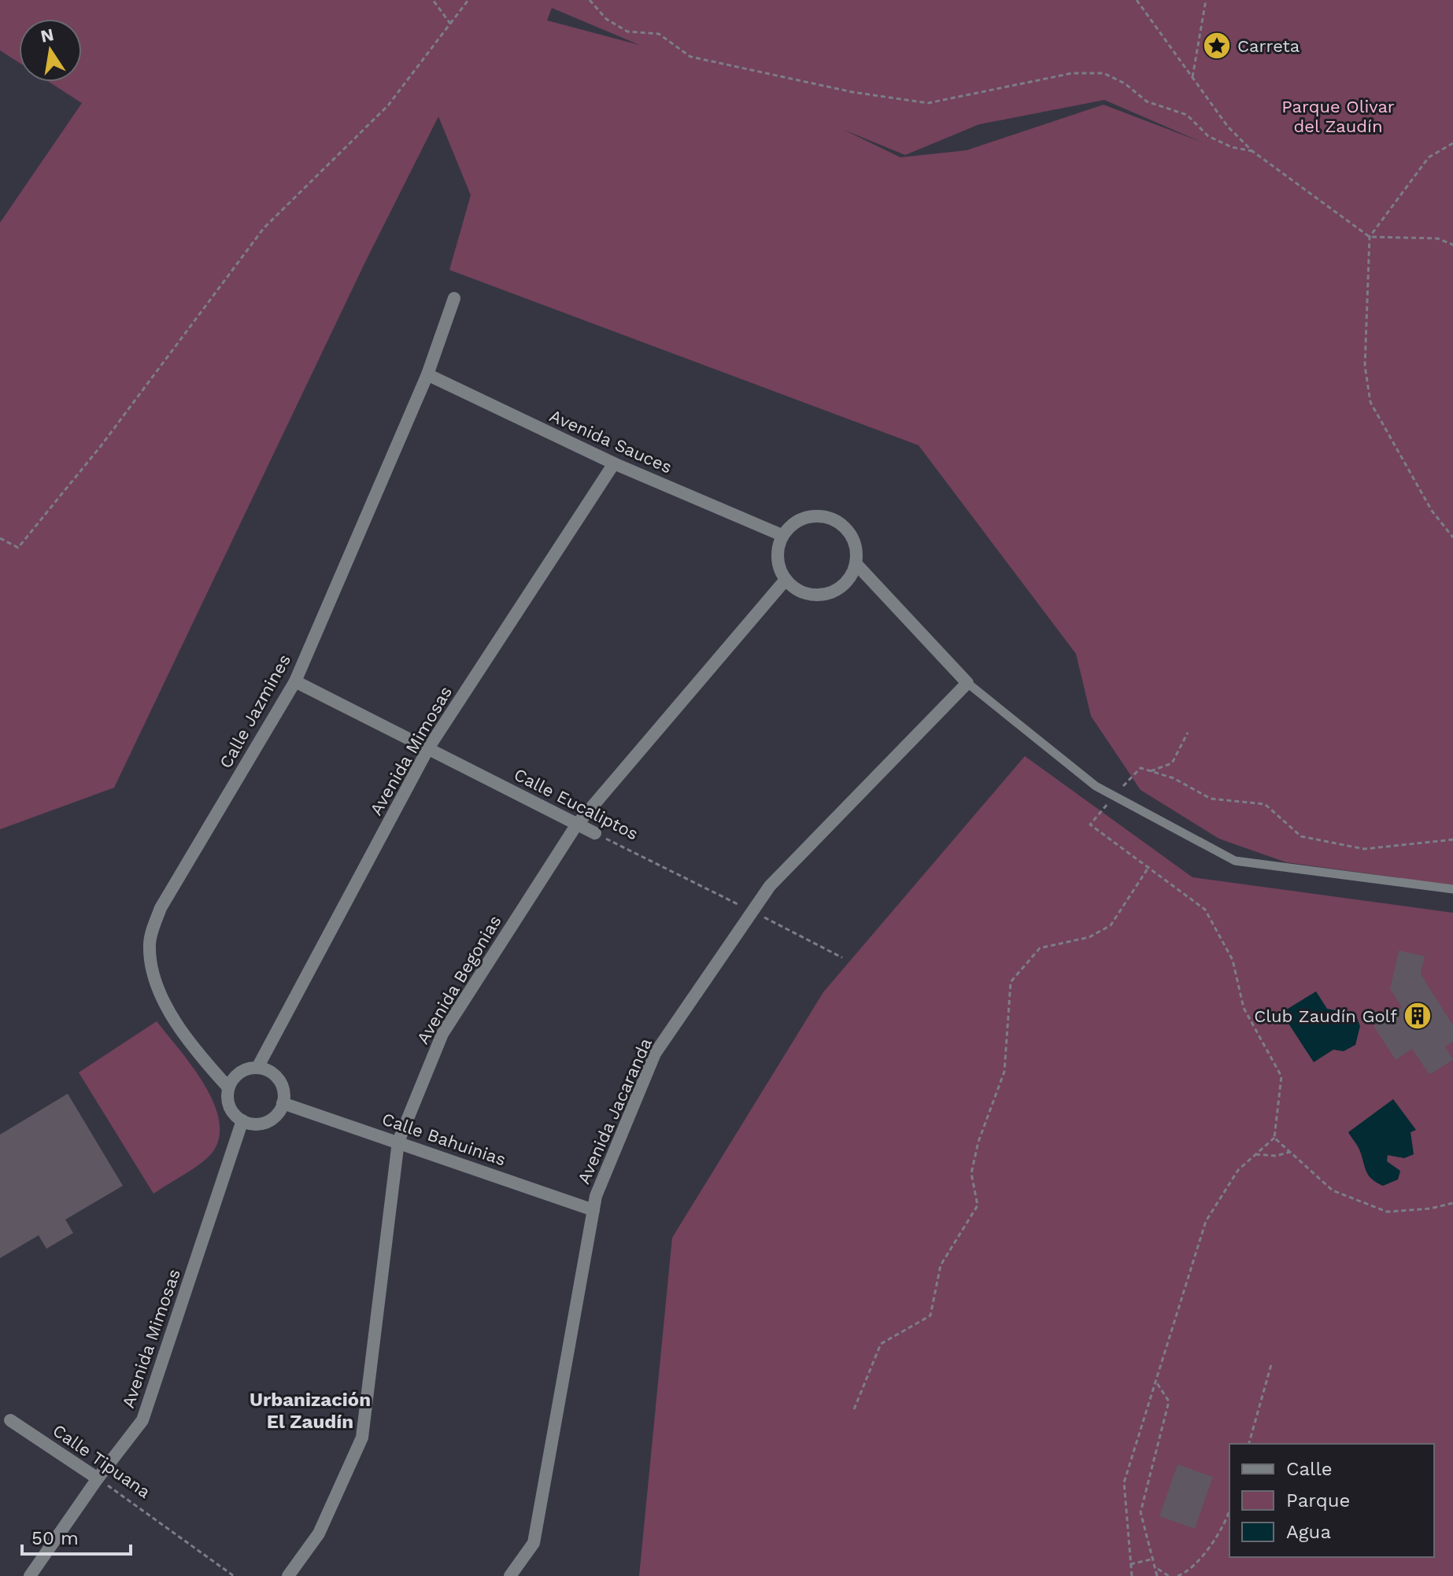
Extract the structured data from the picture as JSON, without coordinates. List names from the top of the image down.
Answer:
{
  "streets": {
    "street": [
      "Avenida Sauces",
      "Calle Jazmines",
      "Avenida Mimosas",
      "Calle Eucaliptos",
      "Avenida Begonias",
      "Avenida Jacaranda",
      "Calle Bahuinias",
      "Calle Tipuana"
    ]
  },
  "crossings": [
    ["Avenida Sauces", "Calle Jazmines"],
    ["Avenida Sauces", "Avenida Mimosas"],
    ["Avenida Sauces", "Avenida Begonias"],
    ["Calle Jazmines", "Avenida Mimosas"],
    ["Calle Jazmines", "Calle Eucaliptos"],
    ["Calle Jazmines", "Calle Bahuinias"],
    ["Avenida Mimosas", "Calle Eucaliptos"],
    ["Avenida Mimosas", "Calle Bahuinias"],
    ["Avenida Mimosas", "Calle Tipuana"],
    ["Calle Eucaliptos", "Avenida Begonias"],
    ["Calle Eucaliptos", "Avenida Jacaranda"],
    ["Avenida Begonias", "Calle Bahuinias"],
    ["Avenida Jacaranda", "Calle Bahuinias"]
  ],
  "districts": ["Urbanización El Zaudín"],
  "parks": ["Parque Olivar del Zaudín"],
  "places": {
    "place": ["Carreta"],
    "building": ["Club Zaudín Golf"]
  },
  "legend": ["Calle", "Parque", "Agua"],
  "scale_bar": "50 m",
  "north": "top"
}
